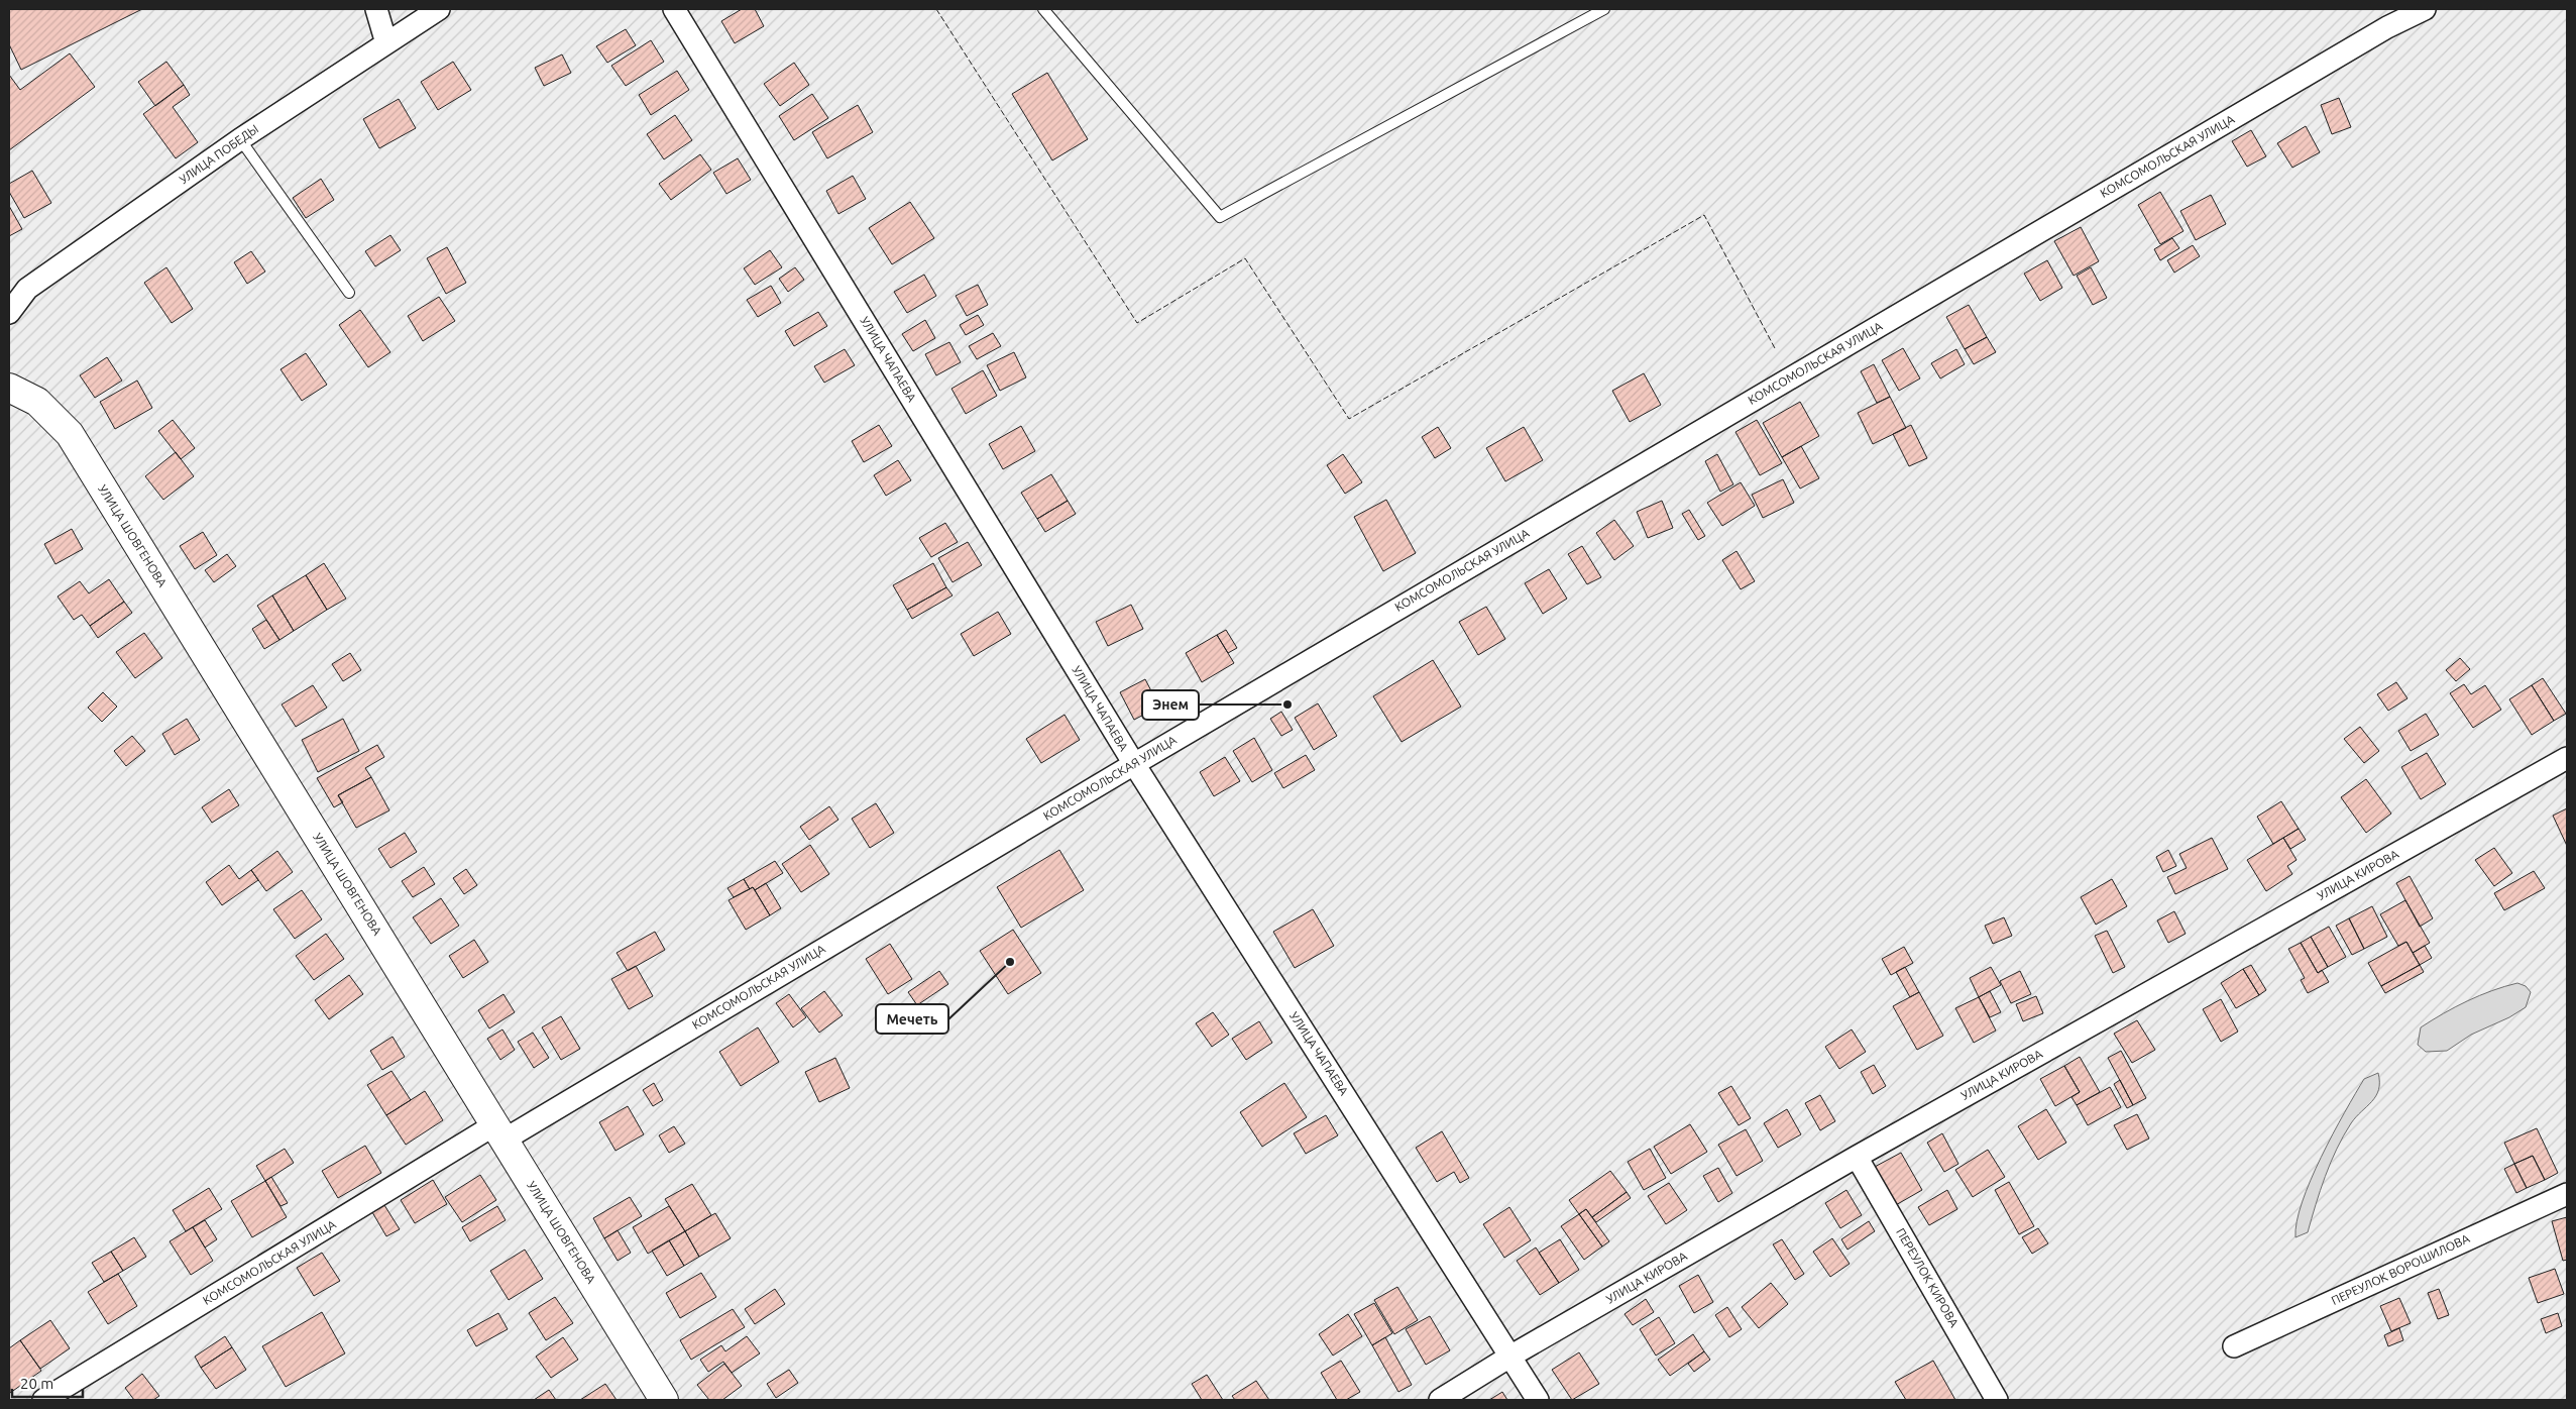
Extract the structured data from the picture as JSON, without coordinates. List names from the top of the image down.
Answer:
{
  "streets": {
    "street": [
      "УЛИЦА ПОБЕДЫ",
      "КОМСОМОЛЬСКАЯ УЛИЦА",
      "УЛИЦА ЧАПАЕВА",
      "УЛИЦА ШОВГЕНОВА",
      "УЛИЦА КИРОВА",
      "ПЕРЕУЛОК ВОРОШИЛОВА",
      "ПЕРЕУЛОК КИРОВА"
    ]
  },
  "crossings": [
    ["КОМСОМОЛЬСКАЯ УЛИЦА", "УЛИЦА ЧАПАЕВА"],
    ["КОМСОМОЛЬСКАЯ УЛИЦА", "УЛИЦА ШОВГЕНОВА"],
    ["УЛИЦА ЧАПАЕВА", "УЛИЦА КИРОВА"],
    ["УЛИЦА КИРОВА", "ПЕРЕУЛОК КИРОВА"]
  ],
  "places": ["Энем", "Мечеть"],
  "scale_bar": "20 m"
}
